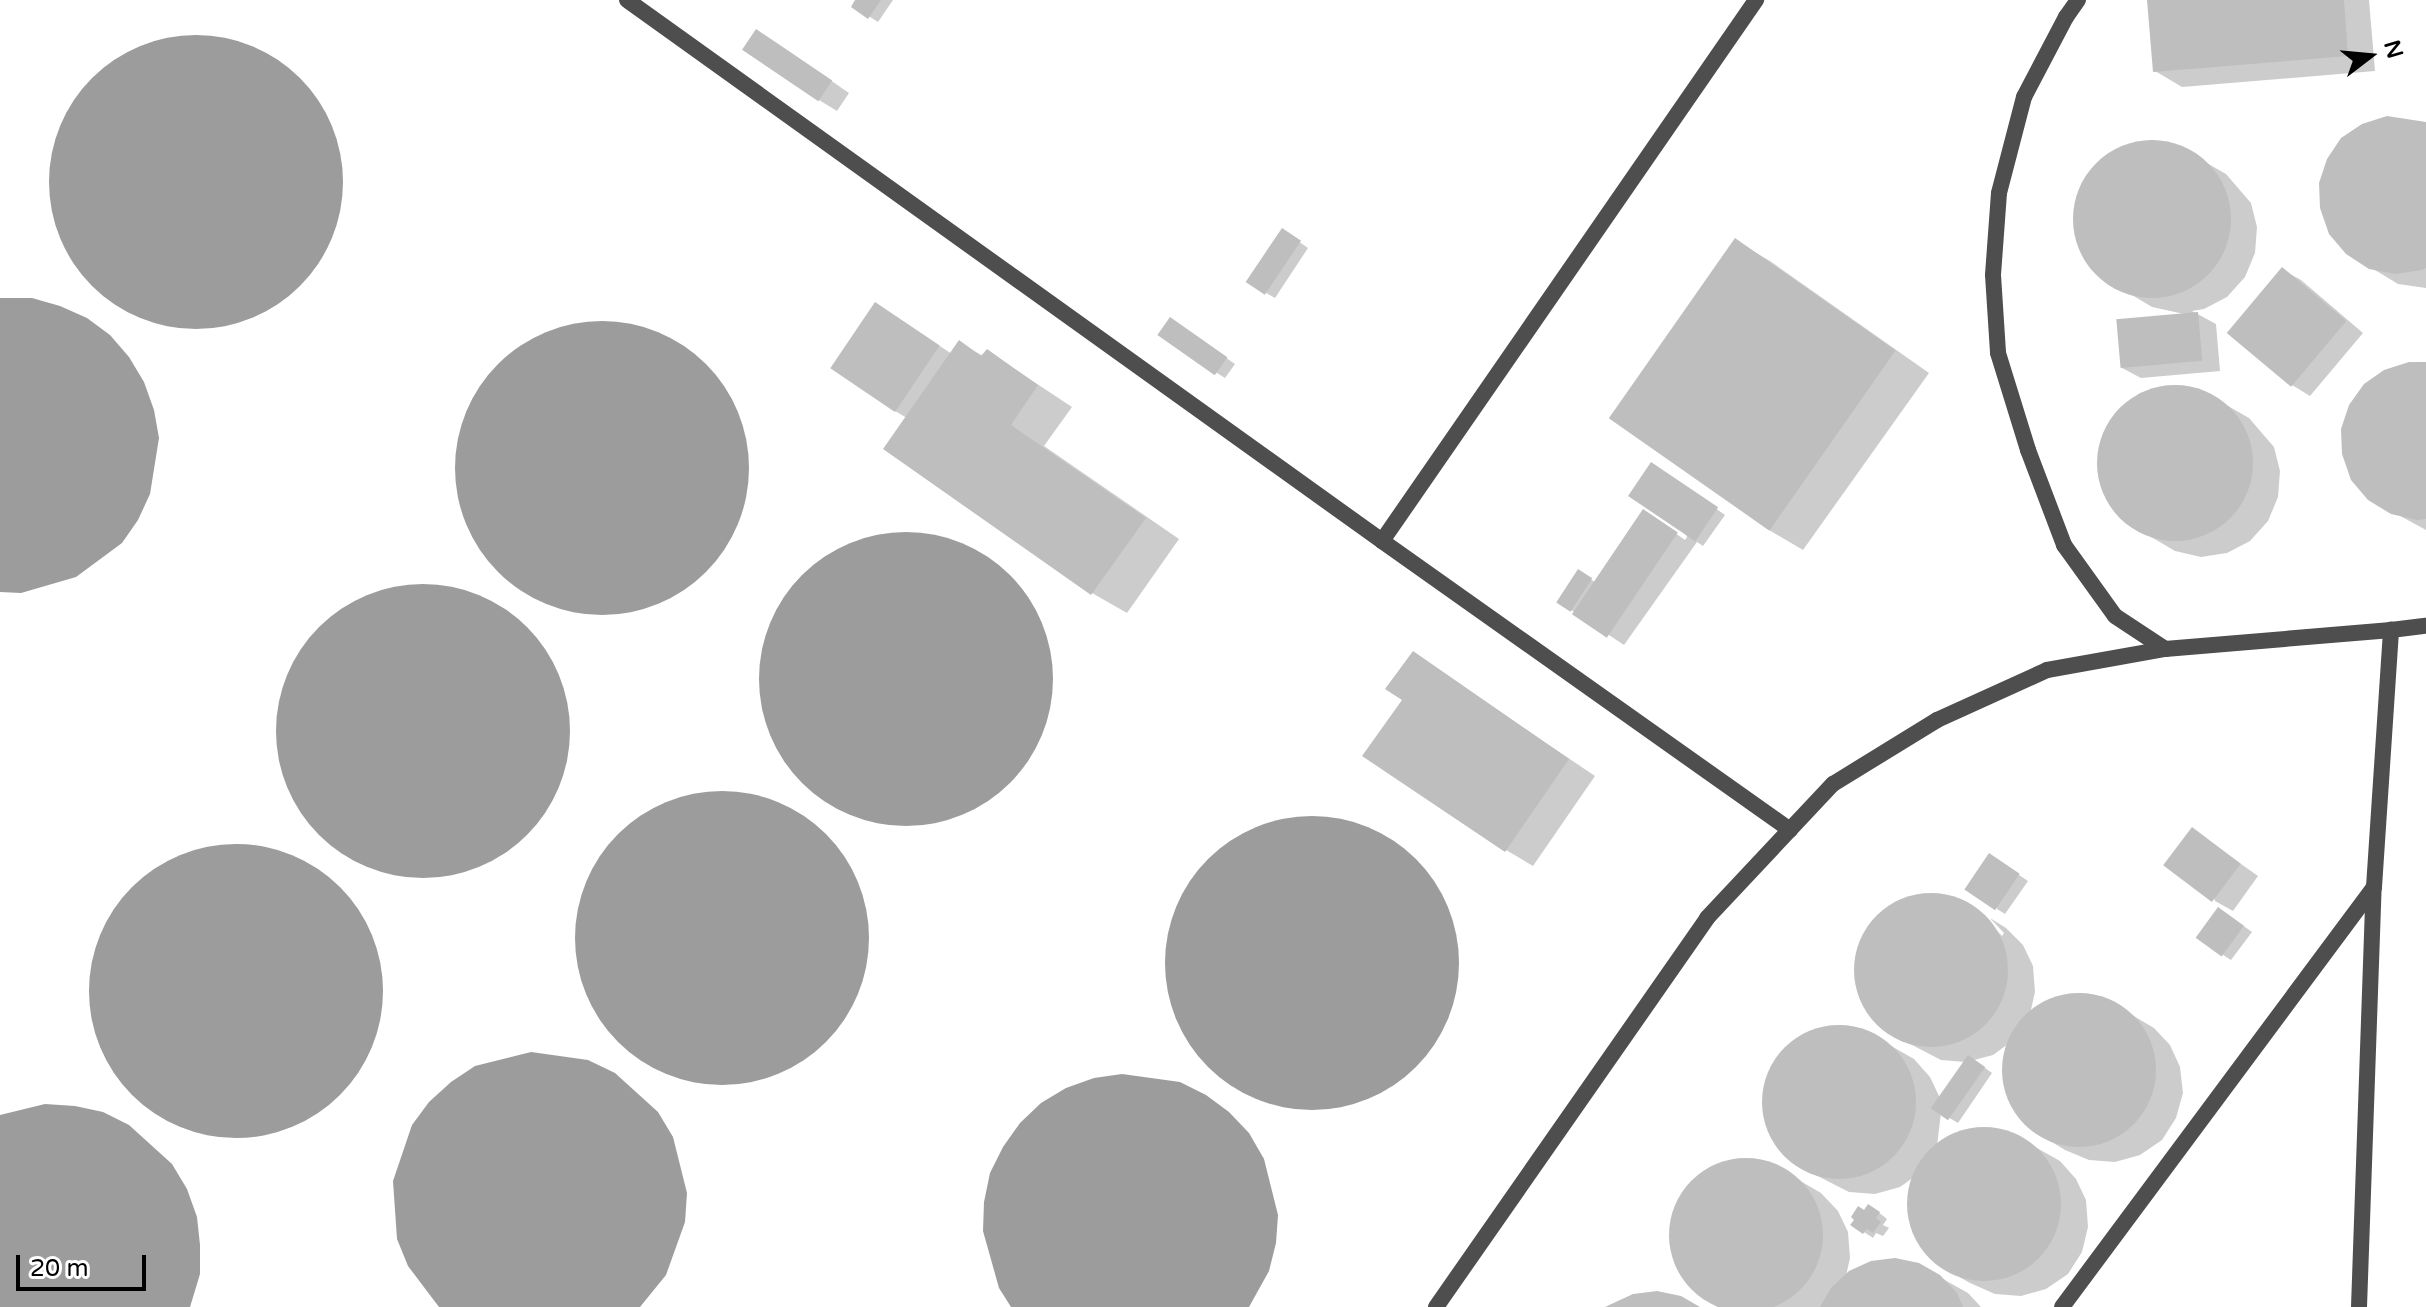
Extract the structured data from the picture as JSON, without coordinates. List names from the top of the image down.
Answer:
{
  "scale_bar": "20 m",
  "north": "right"
}
